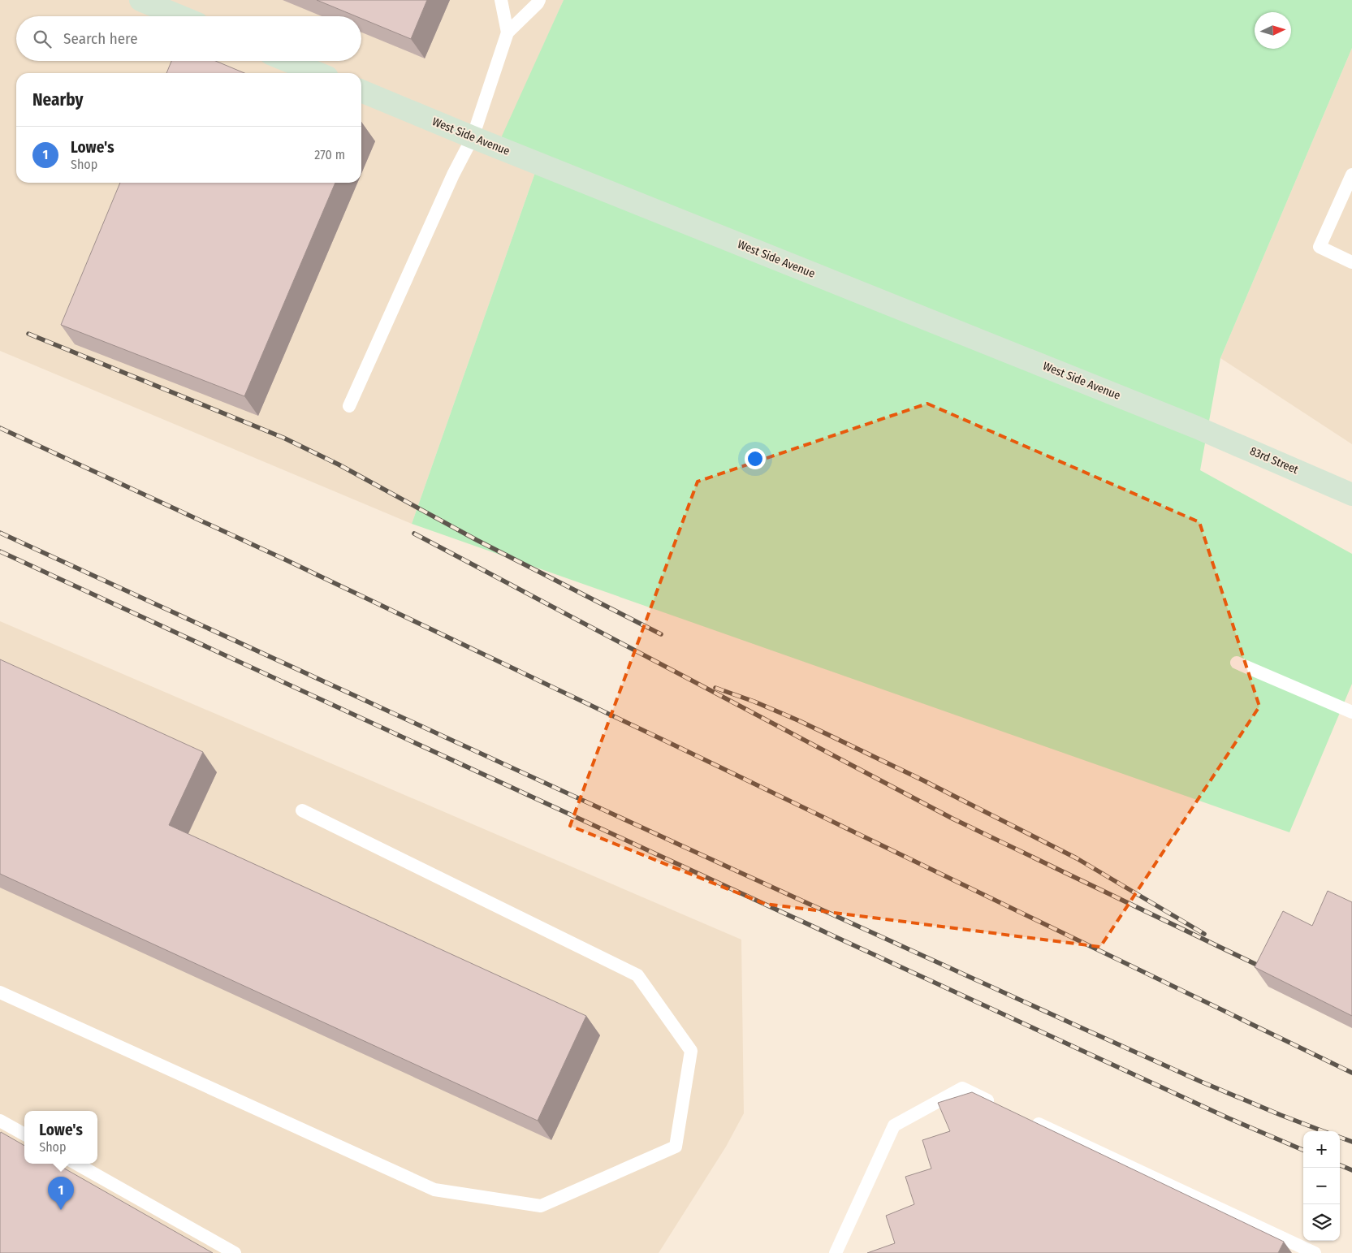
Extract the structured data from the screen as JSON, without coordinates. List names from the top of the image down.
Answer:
{
  "streets": {
    "street": ["West Side Avenue", "83rd Street"]
  },
  "crossings": [
    ["West Side Avenue", "83rd Street"]
  ],
  "north": "right",
  "page": {
    "search": "Search here",
    "heading": "Nearby",
    "list": [
      {
        "mark": "1",
        "name": "Lowe's",
        "note": "Shop",
        "value": "270 m"
      }
    ],
    "popup": ["Lowe's", "Shop"],
    "map_buttons": ["+", "−"],
    "pins": "1"
  }
}
